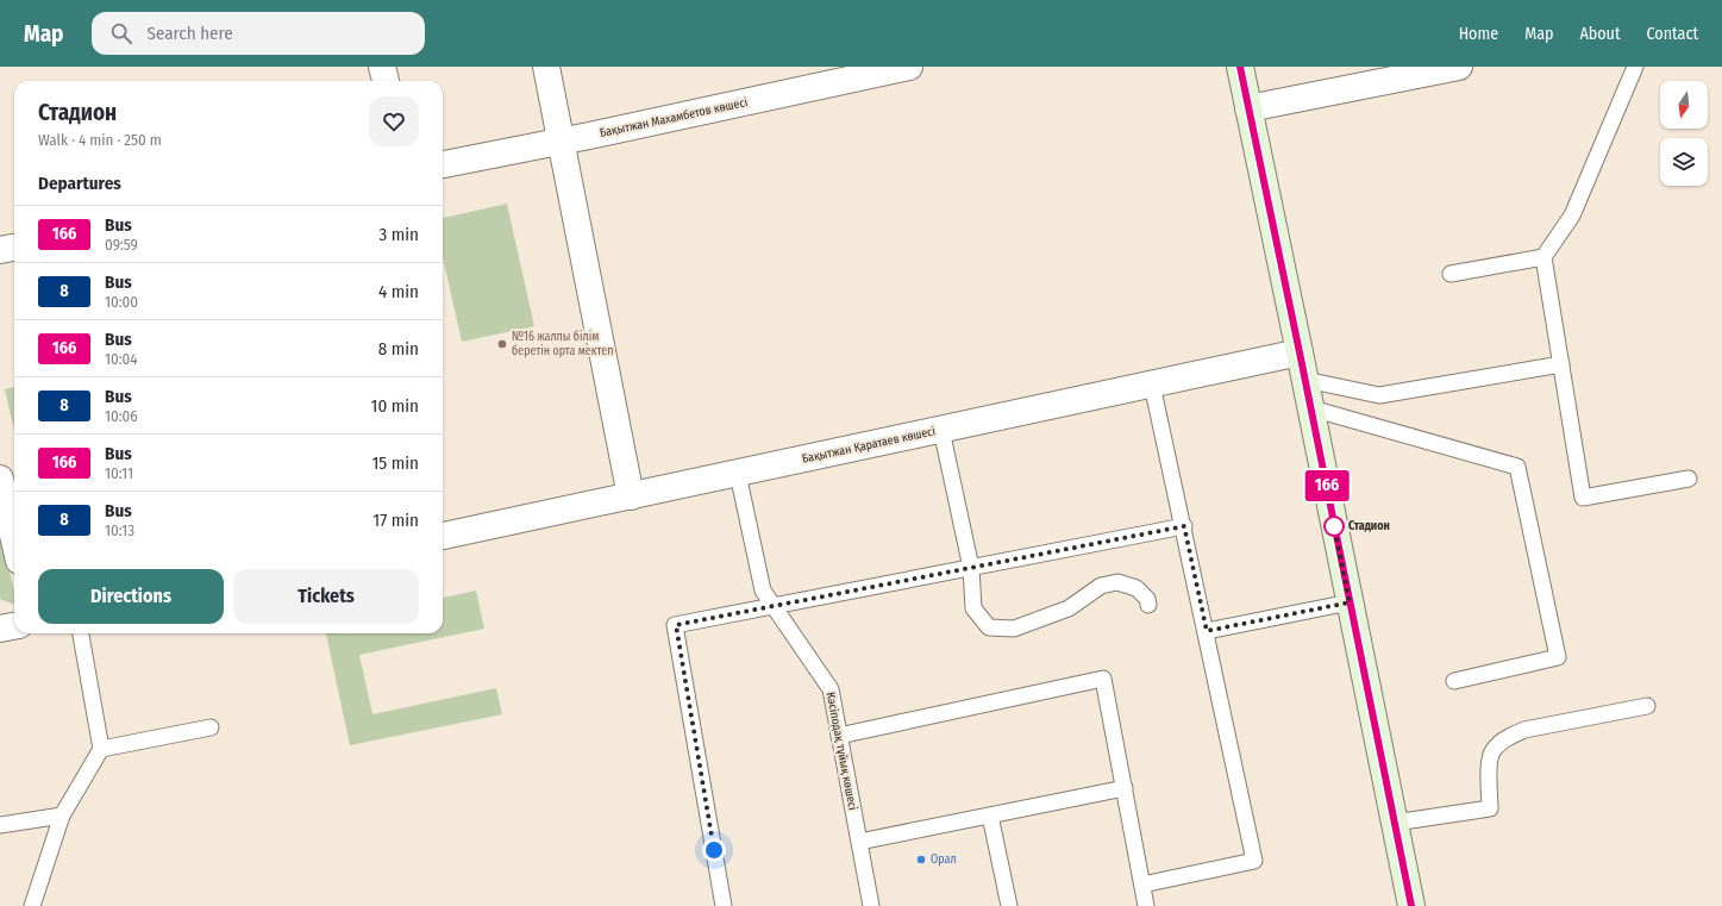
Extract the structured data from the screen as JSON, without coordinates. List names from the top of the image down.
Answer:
{
  "streets": {
    "street": ["Бақытжан Махамбетов көшесі", "Бақытжан Қаратаев көшесі"],
    "lane": ["Кәсіподақ тұйық көшесі"]
  },
  "crossings": [
    ["Бақытжан Қаратаев көшесі", "Кәсіподақ тұйық көшесі"]
  ],
  "places": ["№16 жалпы білім беретін орта мектеп", "Стадион", "Орал"],
  "lines": ["bus line 166"],
  "north": "bottom",
  "page": {
    "header": "Map",
    "search": "Search here",
    "nav": [
      "Home",
      "Map",
      "About",
      "Contact"
    ],
    "on_map": "166",
    "heading": [
      ["Стадион", "Walk · 4 min · 250 m"],
      "Departures"
    ],
    "list": [
      {
        "mark": "166",
        "name": "Bus",
        "note": "09:59",
        "value": "3 min"
      },
      {
        "mark": "8",
        "name": "Bus",
        "note": "10:00",
        "value": "4 min"
      },
      {
        "mark": "166",
        "name": "Bus",
        "note": "10:04",
        "value": "8 min"
      },
      {
        "mark": "8",
        "name": "Bus",
        "note": "10:06",
        "value": "10 min"
      },
      {
        "mark": "166",
        "name": "Bus",
        "note": "10:11",
        "value": "15 min"
      },
      {
        "mark": "8",
        "name": "Bus",
        "note": "10:13",
        "value": "17 min"
      }
    ],
    "buttons": ["Directions", "Tickets"]
  }
}
